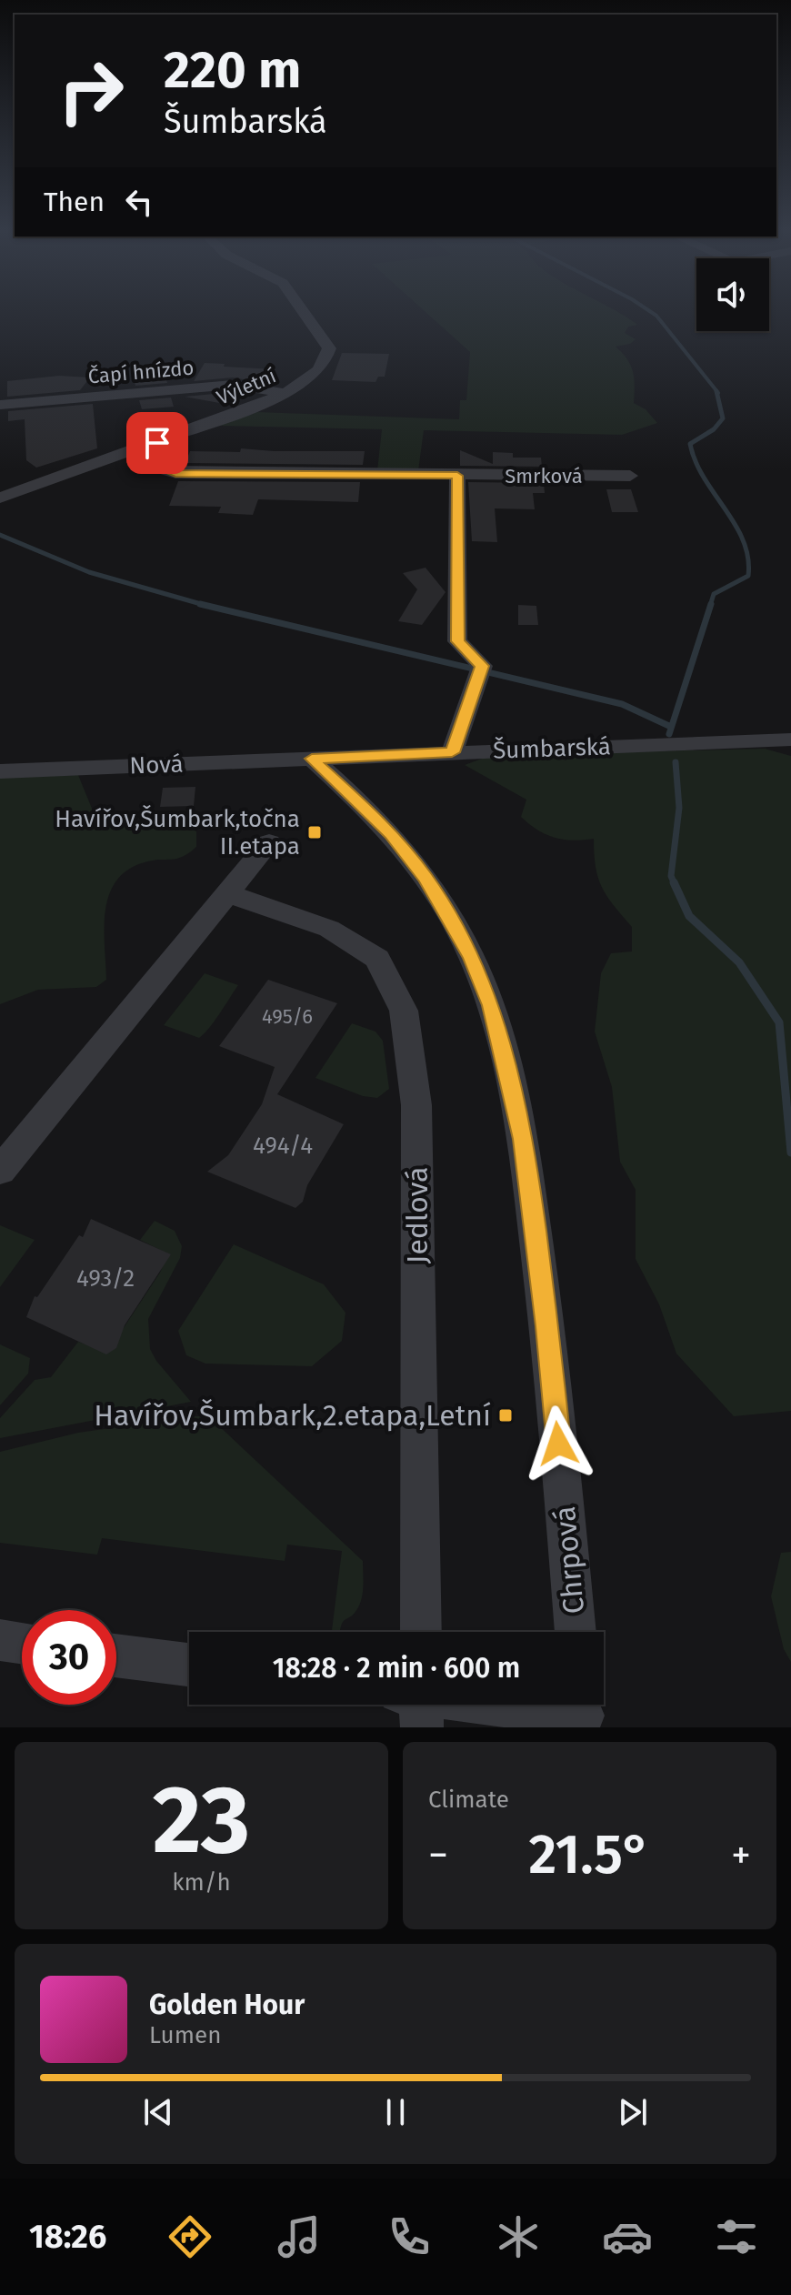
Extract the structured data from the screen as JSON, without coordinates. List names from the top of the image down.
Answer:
{
  "streets": {
    "street": [
      "Čapí hnízdo",
      "Výletní",
      "Smrková",
      "Šumbarská",
      "Nová",
      "Jedlová",
      "Chrpová"
    ]
  },
  "crossings": [
    ["Čapí hnízdo", "Výletní"],
    ["Výletní", "Smrková"],
    ["Šumbarská", "Nová"],
    ["Šumbarská", "Chrpová"],
    ["Nová", "Chrpová"]
  ],
  "places": {
    "transit": ["Havířov,Šumbark,točna II.etapa", "Havířov,Šumbark,2.etapa,Letní"]
  },
  "house_numbers": ["495/6", "494/4", "493/2"],
  "page": {
    "turn": ["220 m", "Šumbarská"],
    "then": "Then",
    "limit": "30",
    "trip": "18:28 · 2 min · 600 m",
    "tile": [
      ["23", "km/h"],
      "Climate"
    ],
    "heat": ["−", "21.5°", "+"],
    "song": ["Golden Hour", "Lumen"],
    "tabs": "18:26"
  }
}
